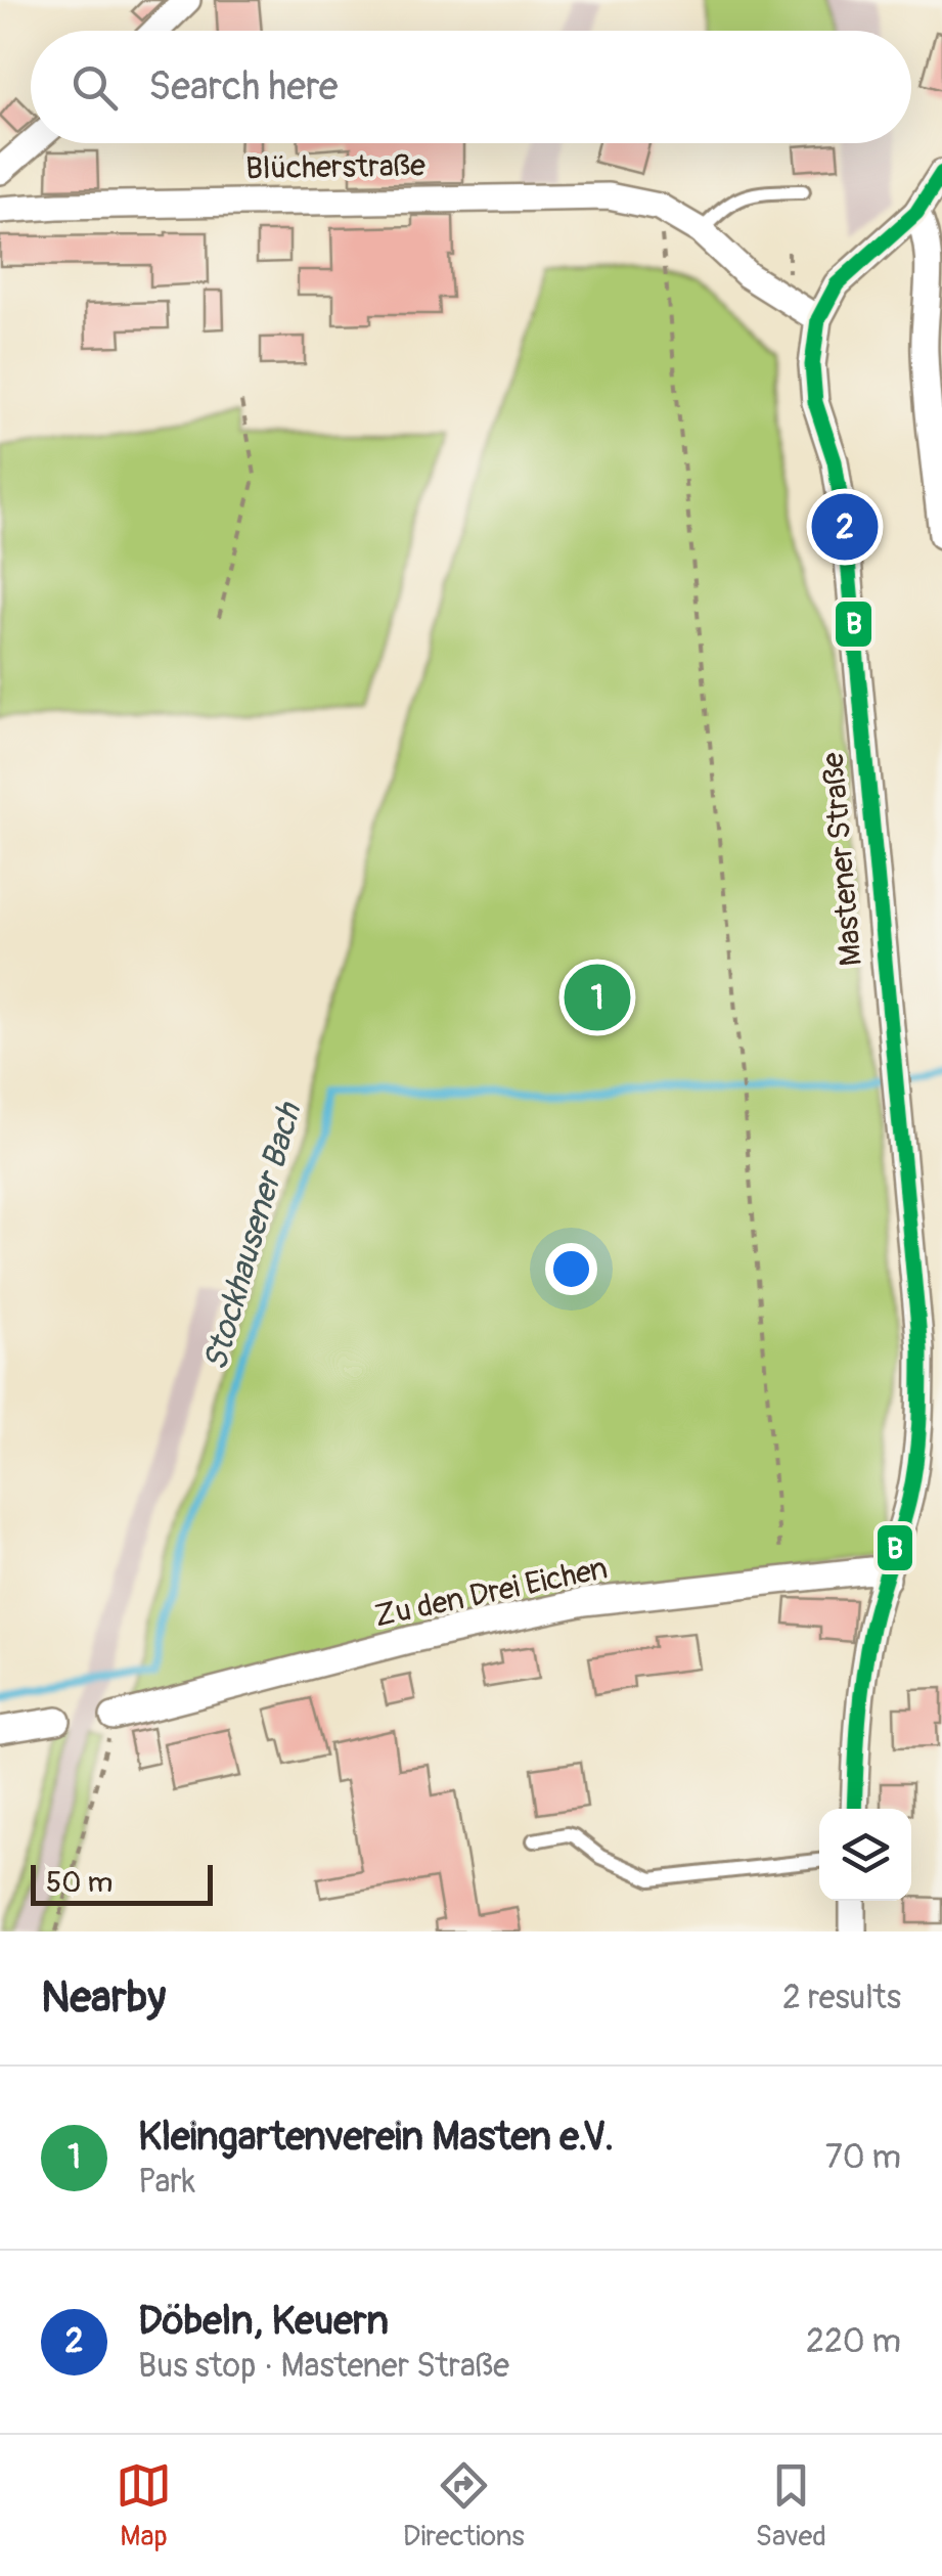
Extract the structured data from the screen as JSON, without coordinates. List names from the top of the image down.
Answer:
{
  "streets": {
    "street": ["Blücherstraße", "Mastener Straße", "Zu den Drei Eichen"]
  },
  "crossings": [
    ["Blücherstraße", "Mastener Straße"],
    ["Mastener Straße", "Zu den Drei Eichen"]
  ],
  "water": ["Stockhausener Bach"],
  "lines": ["transit line B"],
  "scale_bar": "50 m",
  "page": {
    "search": "Search here",
    "pins": ["2", "1"],
    "scale": "50 m",
    "heading": ["Nearby", "2 results"],
    "list": [
      {
        "mark": "1",
        "name": "Kleingartenverein Masten e.V.",
        "note": "Park",
        "value": "70 m"
      },
      {
        "mark": "2",
        "name": "Döbeln, Keuern",
        "note": "Bus stop · Mastener Straße",
        "value": "220 m"
      }
    ],
    "nav": ["Map", "Directions", "Saved"]
  }
}
